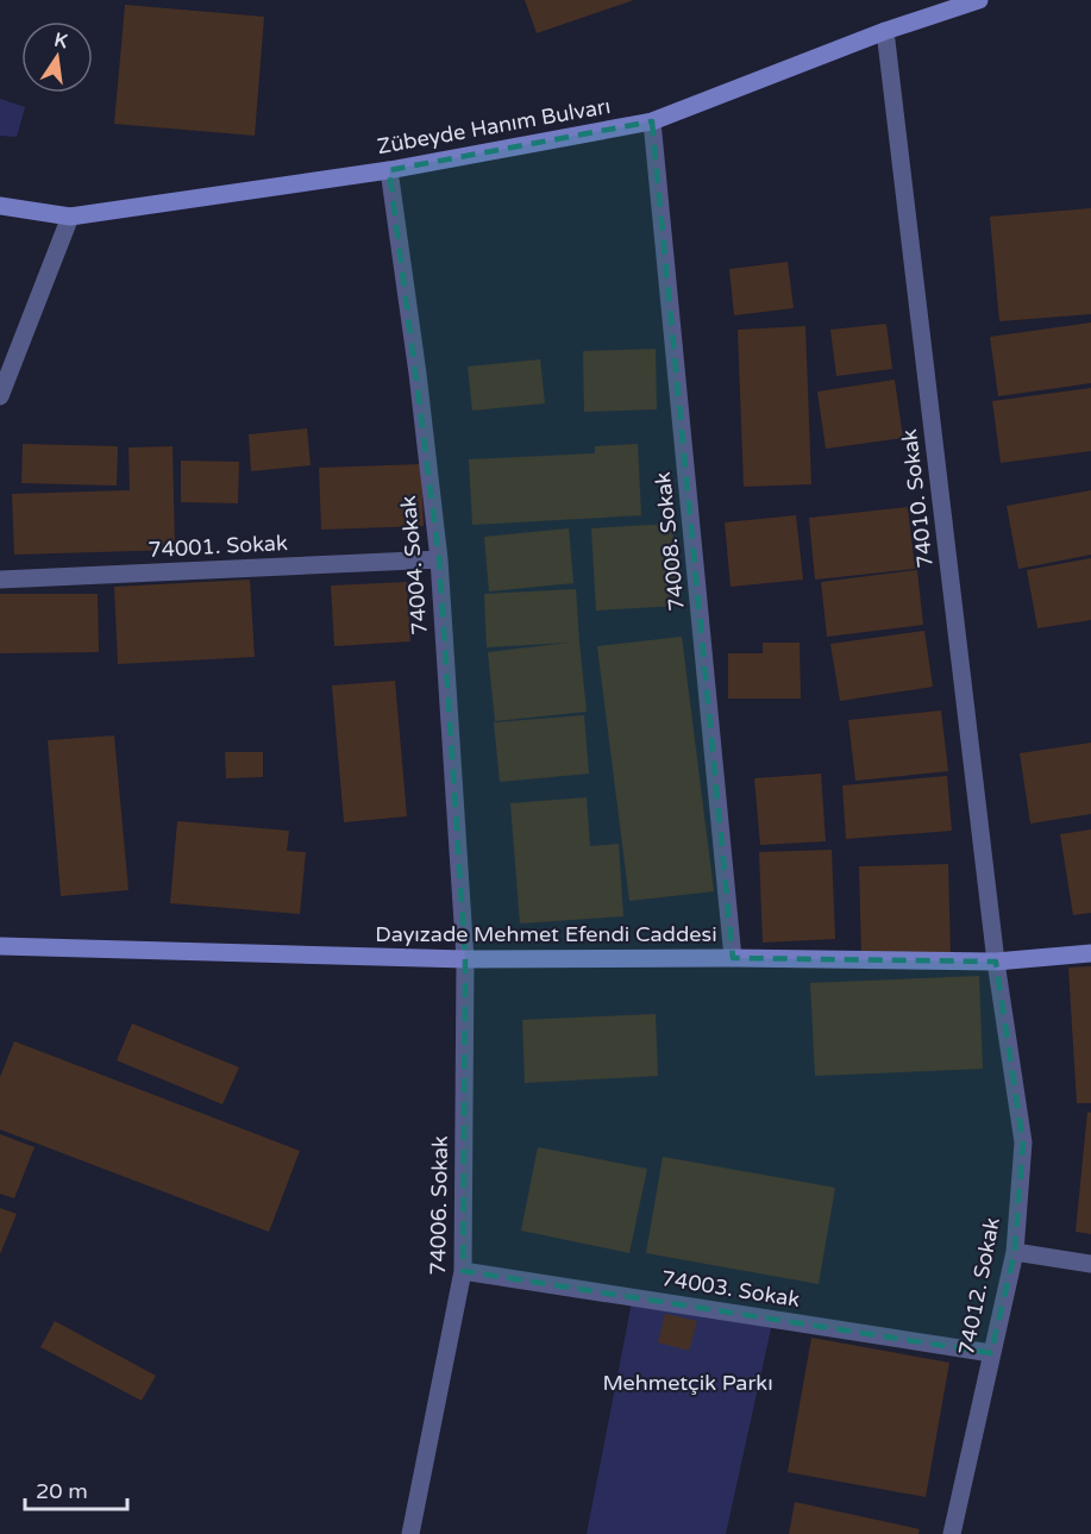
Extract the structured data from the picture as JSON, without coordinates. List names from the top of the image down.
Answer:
{
  "streets": {
    "street": [
      "Zübeyde Hanım Bulvarı",
      "74010. Sokak",
      "74008. Sokak",
      "74001. Sokak",
      "74004. Sokak",
      "Dayızade Mehmet Efendi Caddesi",
      "74006. Sokak",
      "74012. Sokak",
      "74003. Sokak"
    ]
  },
  "crossings": [
    ["Zübeyde Hanım Bulvarı", "74010. Sokak"],
    ["Zübeyde Hanım Bulvarı", "74008. Sokak"],
    ["Zübeyde Hanım Bulvarı", "74004. Sokak"],
    ["74010. Sokak", "Dayızade Mehmet Efendi Caddesi"],
    ["74010. Sokak", "74012. Sokak"],
    ["74008. Sokak", "Dayızade Mehmet Efendi Caddesi"],
    ["74001. Sokak", "74004. Sokak"],
    ["74004. Sokak", "Dayızade Mehmet Efendi Caddesi"],
    ["74004. Sokak", "74006. Sokak"],
    ["Dayızade Mehmet Efendi Caddesi", "74006. Sokak"],
    ["Dayızade Mehmet Efendi Caddesi", "74012. Sokak"],
    ["74006. Sokak", "74003. Sokak"],
    ["74012. Sokak", "74003. Sokak"]
  ],
  "parks": ["Mehmetçik Parkı"],
  "scale_bar": "20 m",
  "north": "top"
}
